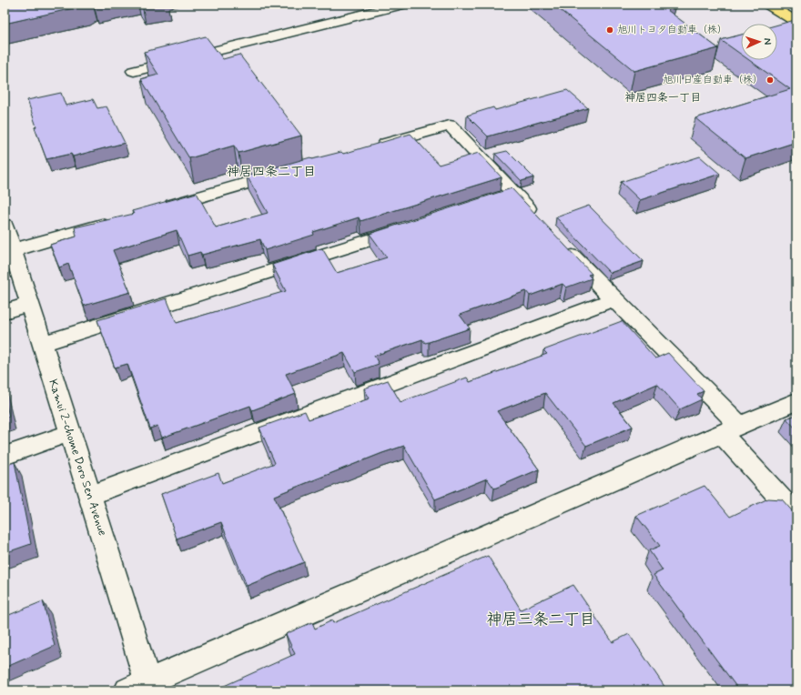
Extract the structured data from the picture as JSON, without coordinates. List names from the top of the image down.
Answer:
{
  "streets": {
    "street": ["Kamui 2-chome Doro Sen Avenue"]
  },
  "districts": ["神居四条一丁目", "神居四条二丁目", "神居三条二丁目"],
  "places": ["旭川トヨタ自動車（株）", "旭川日産自動車（株）"],
  "north": "right"
}
